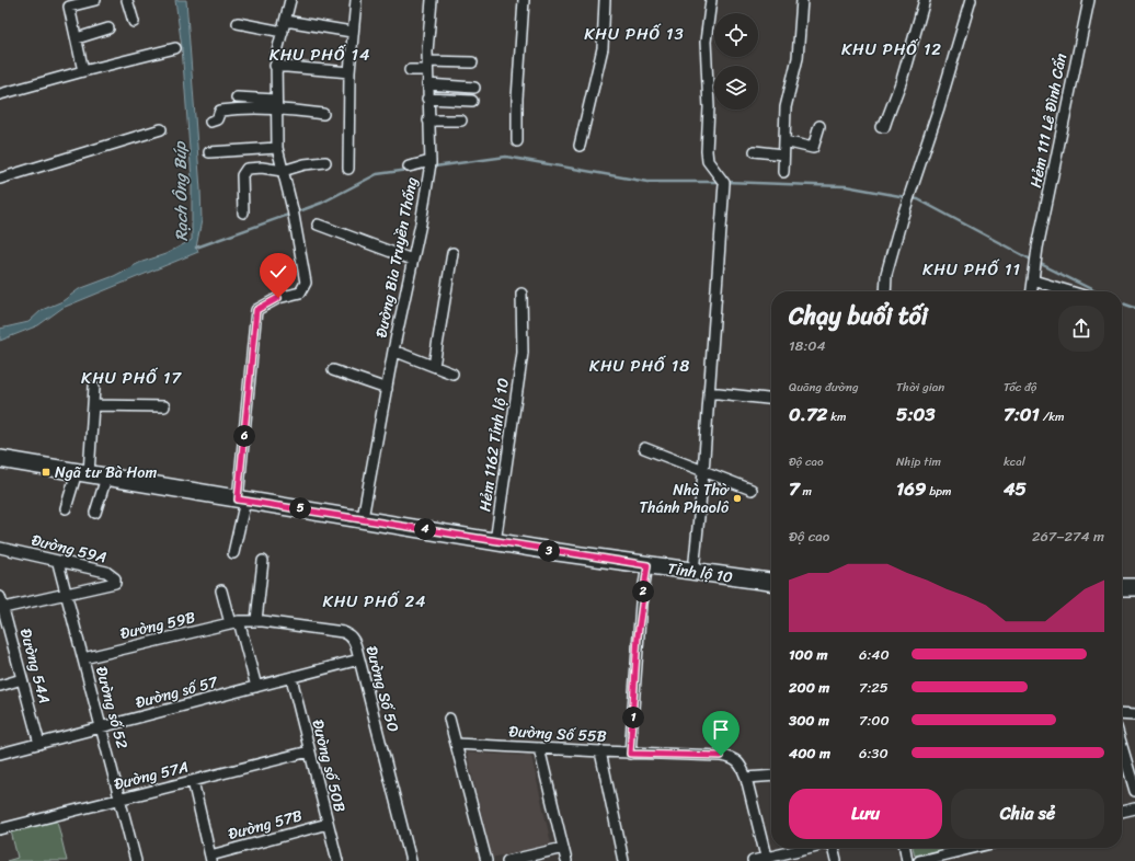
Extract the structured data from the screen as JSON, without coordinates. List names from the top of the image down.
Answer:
{
  "streets": {
    "main road": ["Tỉnh lộ 10"],
    "street": [
      "Hẻm 111 Lê Đình Cẩn",
      "Đường Bia Truyền Thống",
      "Hẻm 1162 Tỉnh lộ 10",
      "Đường 59A",
      "Đường 59B",
      "Đường 54A",
      "Đường Số 50",
      "Đường số 57",
      "Đường số 52",
      "Đường Số 55B",
      "Đường số 50B",
      "Đường 57A",
      "Đường 57B"
    ]
  },
  "crossings": [
    ["Đường Bia Truyền Thống", "Tỉnh lộ 10"],
    ["Hẻm 1162 Tỉnh lộ 10", "Tỉnh lộ 10"],
    ["Đường 59A", "Đường 54A"],
    ["Đường 59A", "Đường số 52"],
    ["Đường 59B", "Đường Số 50"],
    ["Đường 59B", "Đường số 52"],
    ["Đường 54A", "Đường số 57"],
    ["Đường Số 50", "Đường số 57"],
    ["Đường số 57", "Đường số 52"],
    ["Đường số 57", "Đường số 50B"],
    ["Đường số 52", "Đường 57A"],
    ["Đường số 50B", "Đường 57A"],
    ["Đường số 50B", "Đường 57B"]
  ],
  "districts": [
    "KHU PHỐ 13",
    "KHU PHỐ 12",
    "KHU PHỐ 14",
    "KHU PHỐ 11",
    "KHU PHỐ 18",
    "KHU PHỐ 17",
    "KHU PHỐ 24"
  ],
  "water": ["Rạch Ông Búp"],
  "places": {
    "transit": ["Ngã tư Bà Hom"],
    "other": ["Nhà Thờ Thánh Phaolô"]
  },
  "page": {
    "heading": ["Chạy buổi tối", "18:04"],
    "stats": [
      ["Quãng đường", "0.72 km"],
      ["Thời gian", "5:03"],
      ["Tốc độ", "7:01 /km"],
      ["Độ cao", "7 m"],
      ["Nhịp tim", "169 bpm"],
      ["kcal", "45"]
    ],
    "pins": [
      "6",
      "5",
      "4",
      "3",
      "2",
      "1"
    ],
    "chart": ["Độ cao", "267–274 m"],
    "list": [
      {
        "name": "100 m",
        "note": "6:40"
      },
      {
        "name": "200 m",
        "note": "7:25"
      },
      {
        "name": "300 m",
        "note": "7:00"
      },
      {
        "name": "400 m",
        "note": "6:30"
      }
    ],
    "buttons": ["Lưu", "Chia sẻ"]
  }
}
